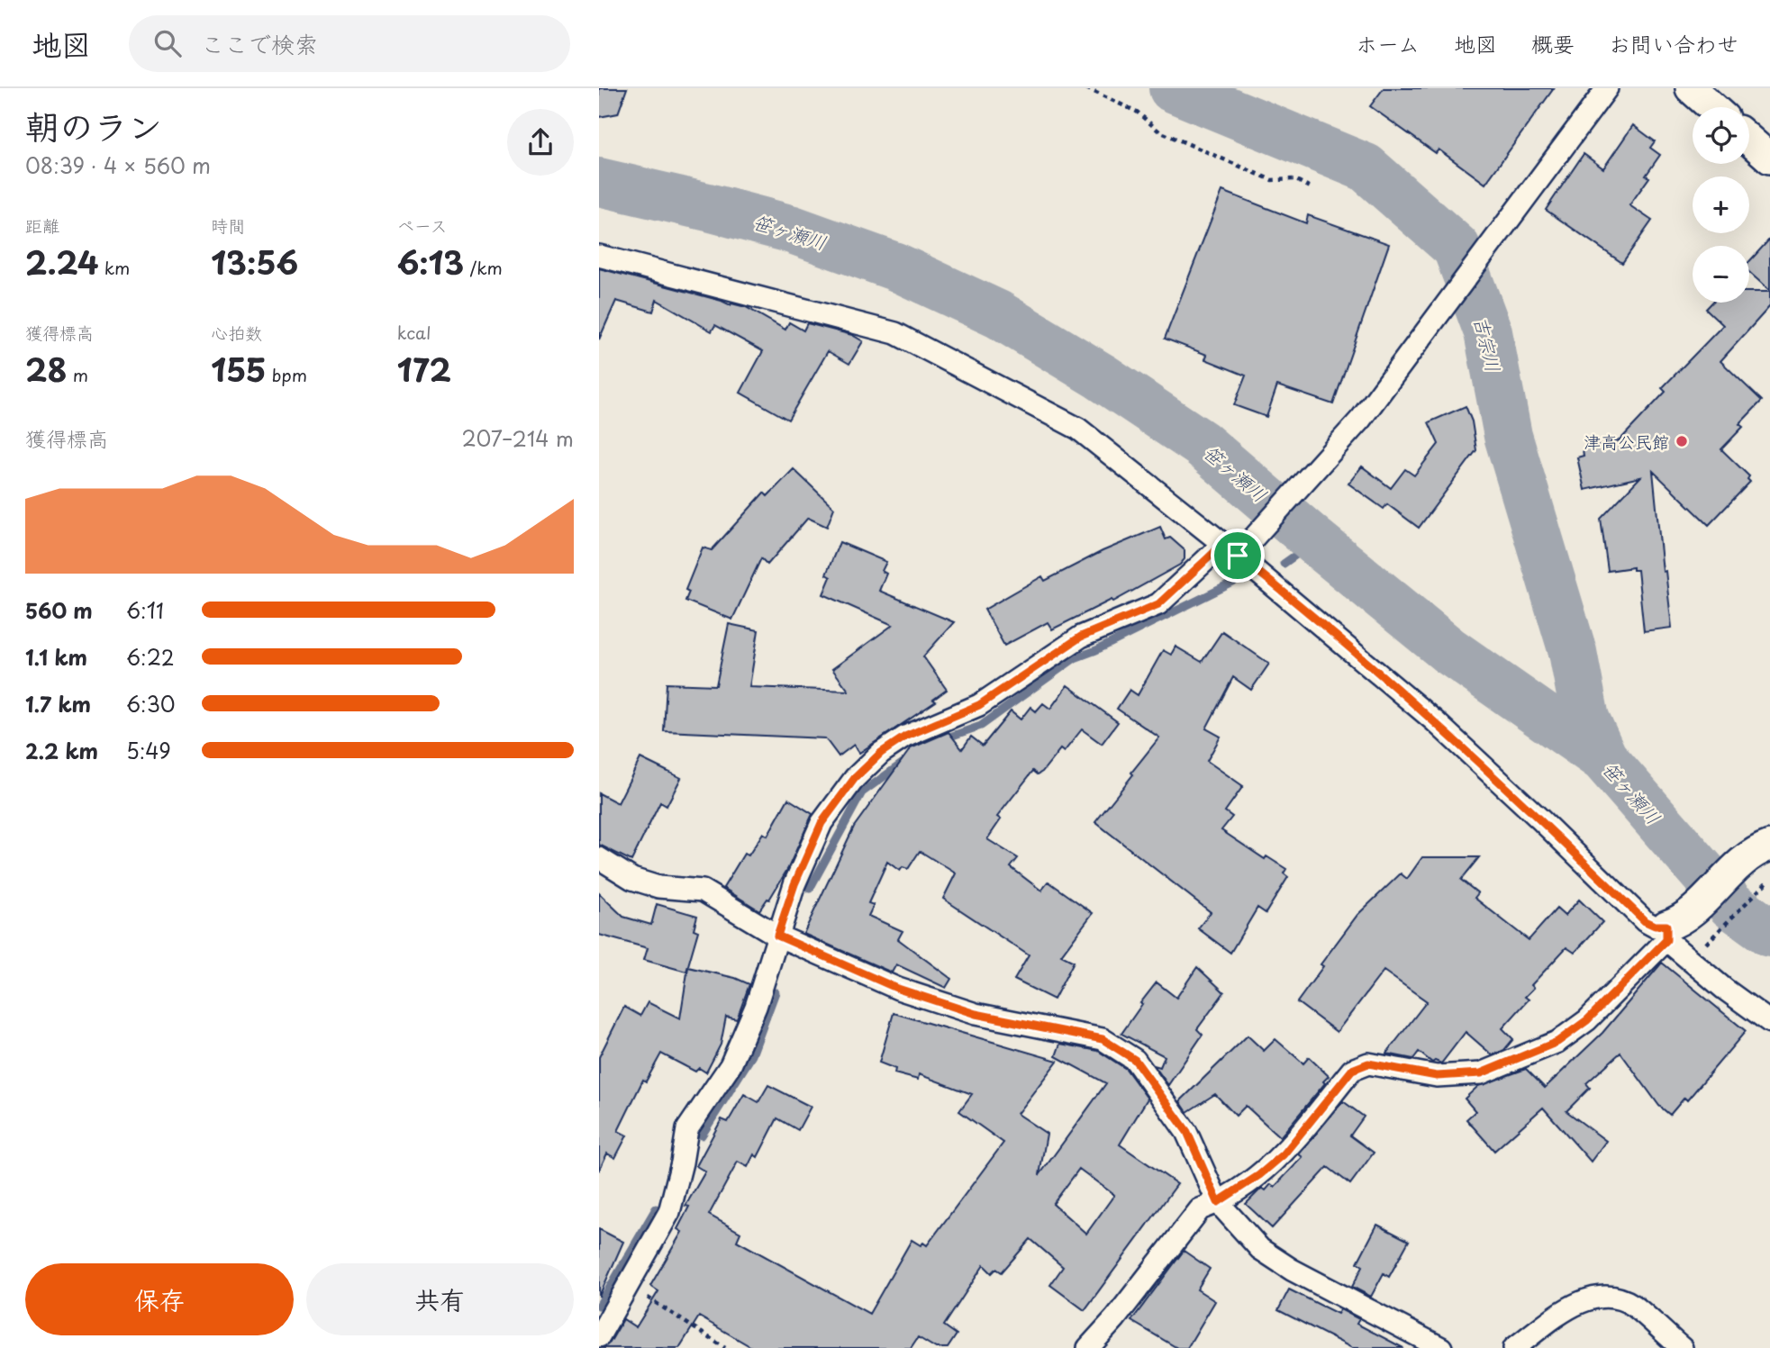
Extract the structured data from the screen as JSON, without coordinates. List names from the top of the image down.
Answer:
{
  "water": ["笹ヶ瀬川", "吉宗川"],
  "places": ["津高公民館"],
  "page": {
    "header": "地図",
    "search": "ここで検索",
    "nav": [
      "ホーム",
      "地図",
      "概要",
      "お問い合わせ"
    ],
    "heading": ["朝のラン", "08:39 · 4 × 560 m"],
    "map_buttons": ["+", "−"],
    "stats": [
      ["距離", "2.24 km"],
      ["時間", "13:56"],
      ["ペース", "6:13 /km"],
      ["獲得標高", "28 m"],
      ["心拍数", "155 bpm"],
      ["kcal", "172"]
    ],
    "chart": ["獲得標高", "207–214 m"],
    "list": [
      {
        "name": "560 m",
        "note": "6:11"
      },
      {
        "name": "1.1 km",
        "note": "6:22"
      },
      {
        "name": "1.7 km",
        "note": "6:30"
      },
      {
        "name": "2.2 km",
        "note": "5:49"
      }
    ],
    "buttons": ["保存", "共有"]
  }
}
